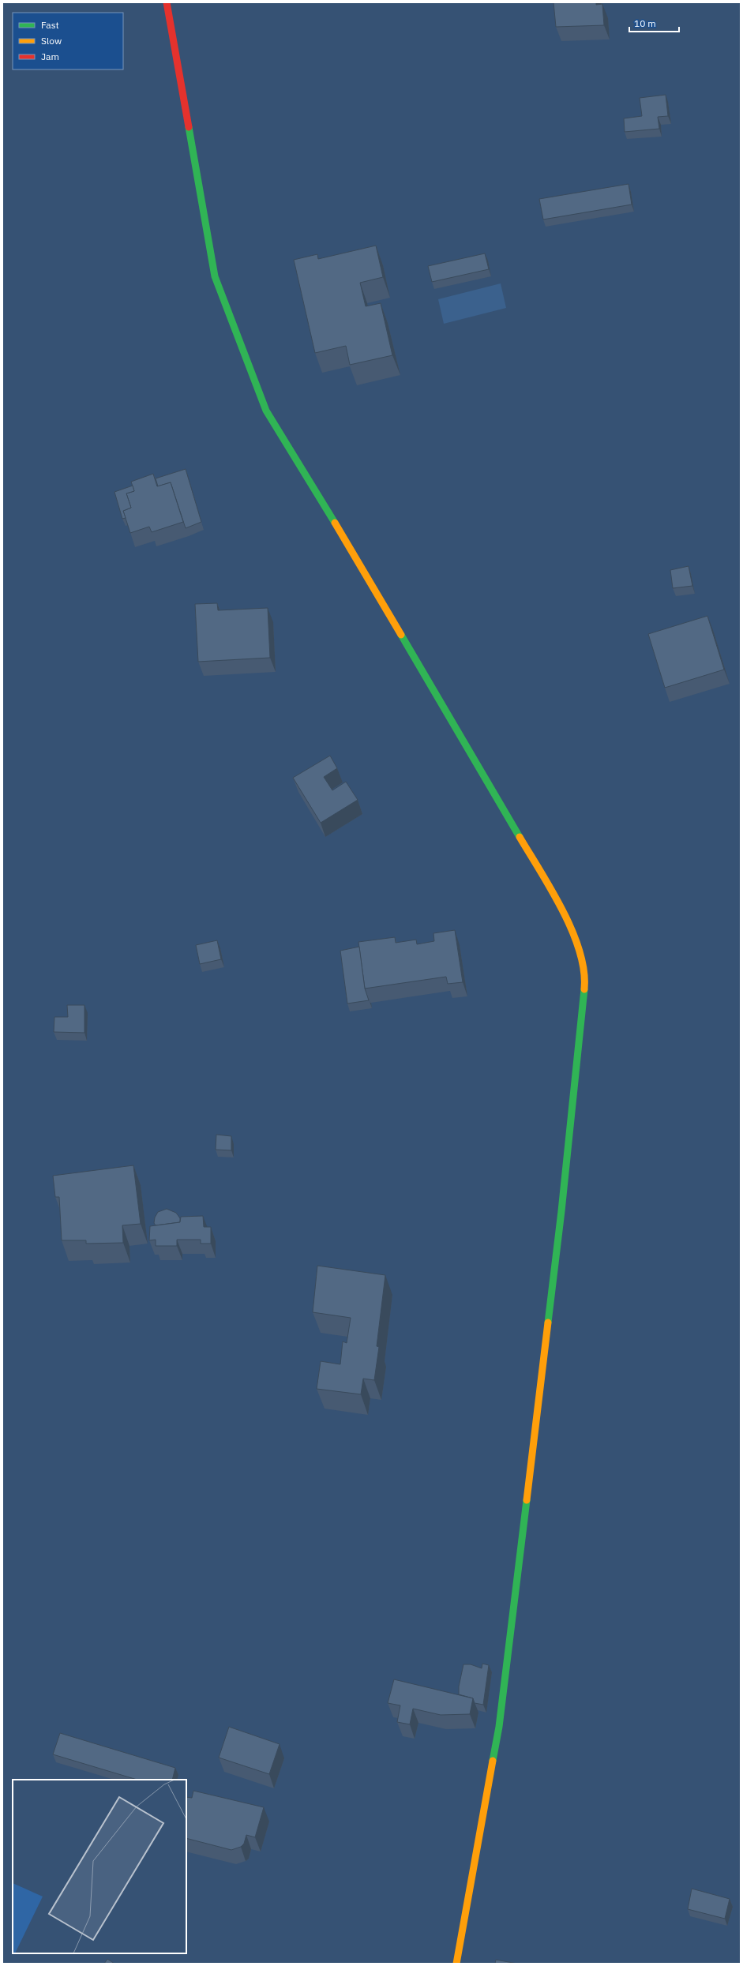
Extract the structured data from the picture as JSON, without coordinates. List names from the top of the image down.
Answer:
{
  "legend": ["Fast", "Slow", "Jam"],
  "scale_bar": "10 m"
}
